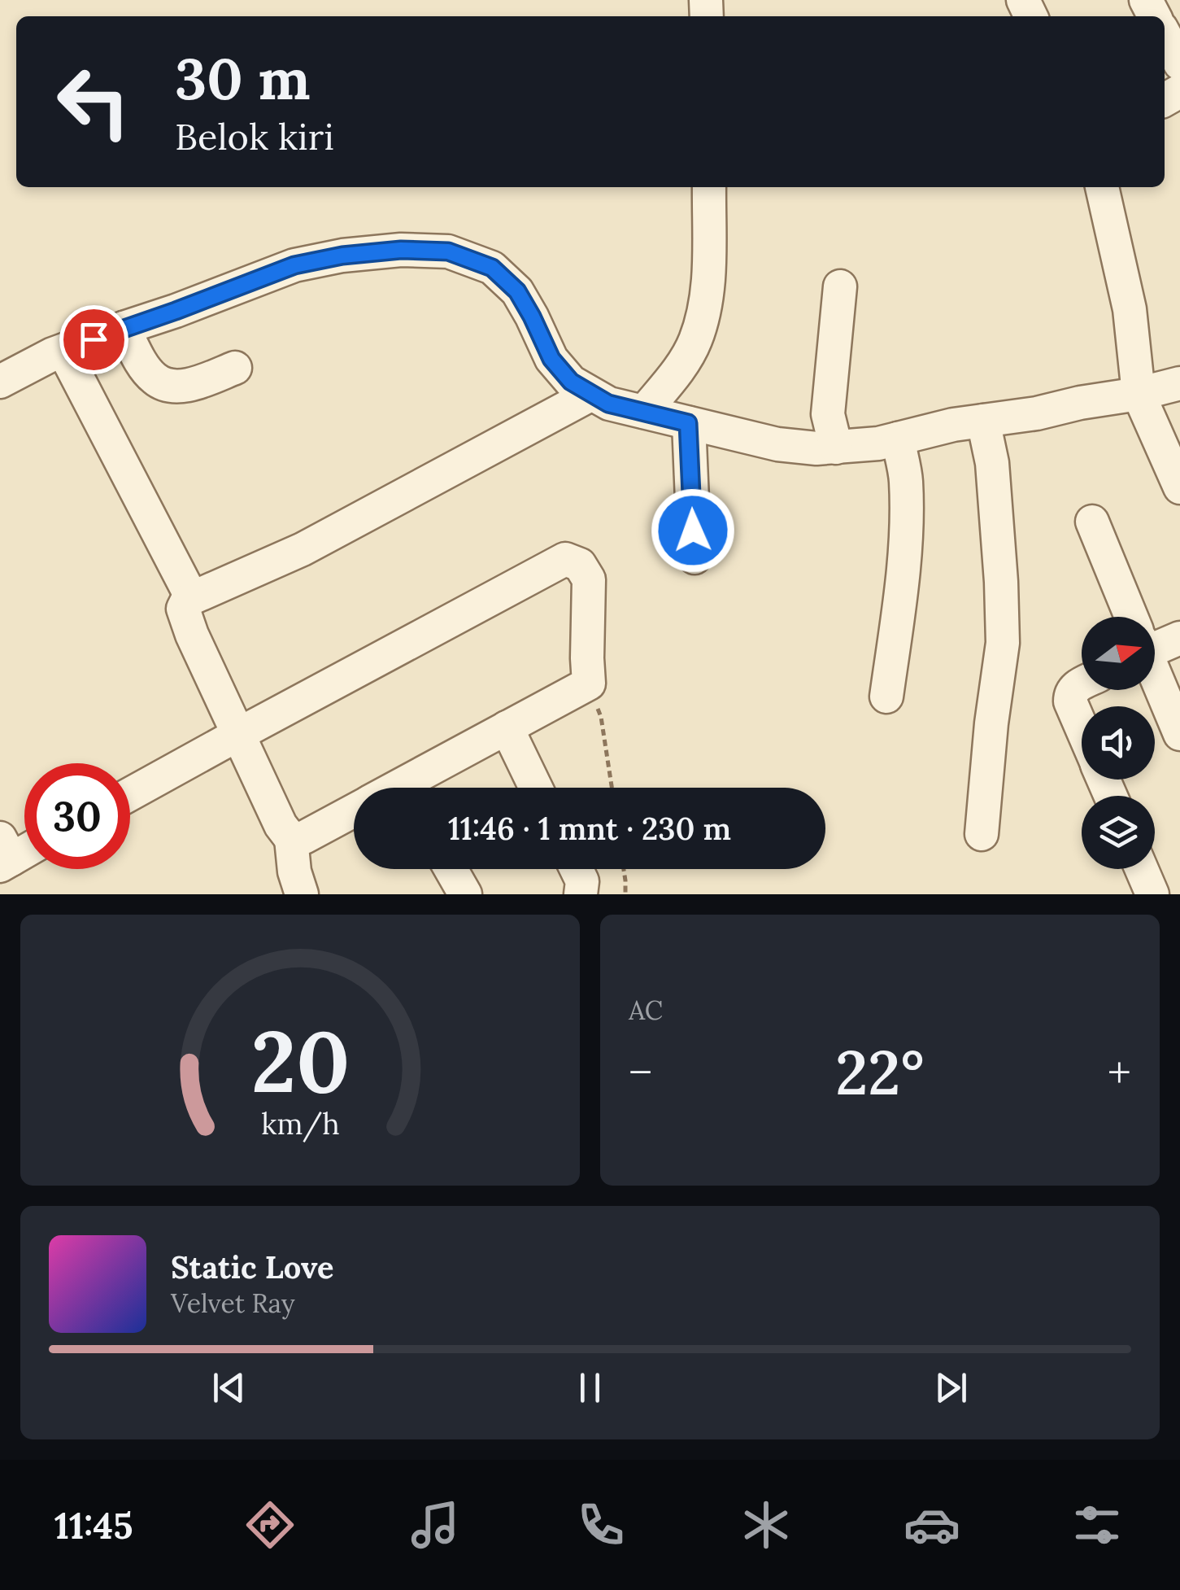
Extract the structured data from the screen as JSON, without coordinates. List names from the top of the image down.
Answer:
{
  "north": "right",
  "page": {
    "turn": ["30 m", "Belok kiri"],
    "limit": "30",
    "trip": "11:46 · 1 mnt · 230 m",
    "tile": "AC",
    "heat": ["−", "22°", "+"],
    "song": ["Static Love", "Velvet Ray"],
    "tabs": "11:45",
    "gauge": ["20", "km/h"]
  }
}
